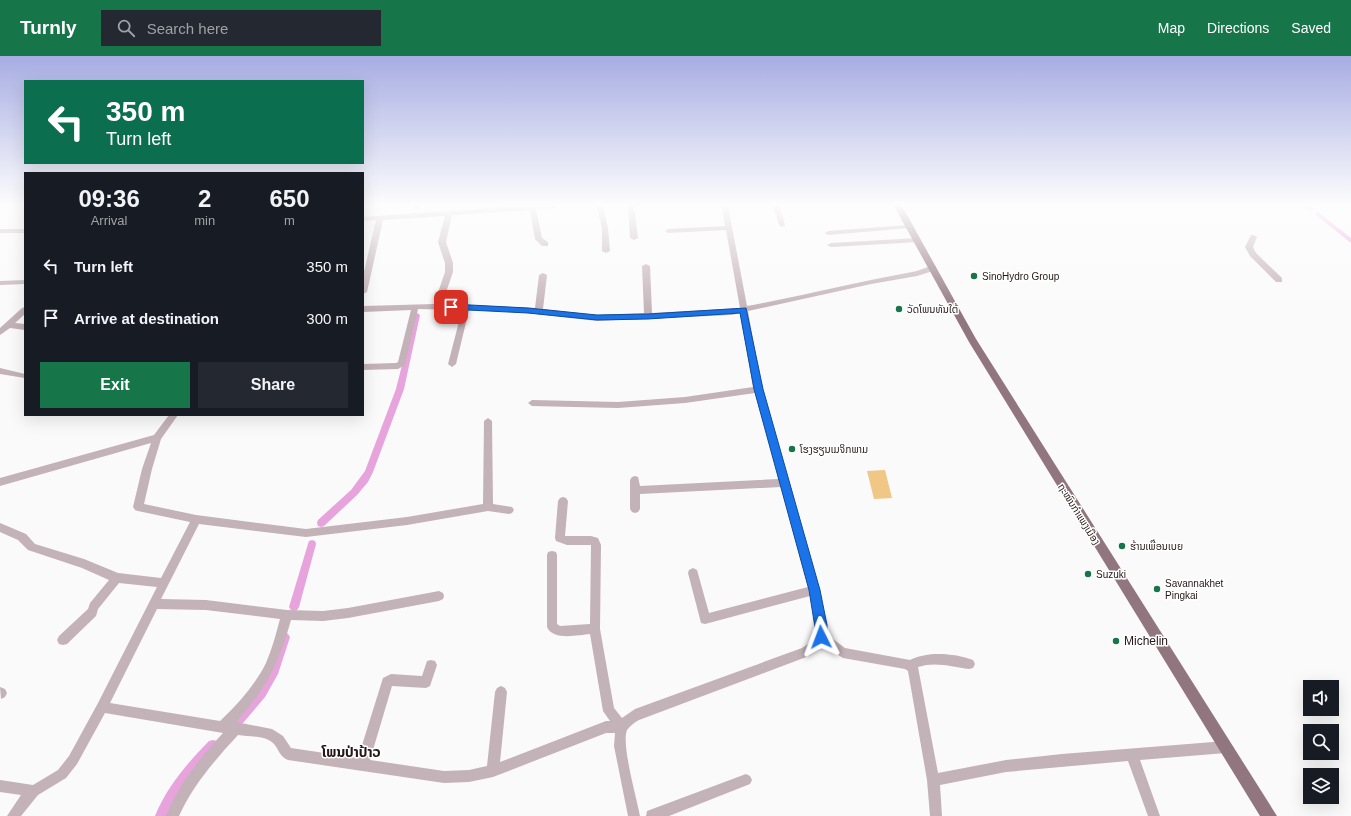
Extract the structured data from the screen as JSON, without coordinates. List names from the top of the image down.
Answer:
{
  "streets": {
    "main road": ["ຖະໜົນກຳແພງເມືອງ"]
  },
  "districts": ["ໂພນປ່າປ້າວ"],
  "places": [
    "SinoHydro Group",
    "ວັດໂພນທັນໃຕ້",
    "ໂຮງຮຽນເມຈິກພາມ",
    "ຮ້ານເພື່ອນເບຍ",
    "Suzuki",
    "Savannakhet Pingkai",
    "Michelin"
  ],
  "page": {
    "header": "Turnly",
    "search": "Search here",
    "nav": ["Map", "Directions", "Saved"],
    "turn": ["350 m", "Turn left"],
    "eta": [
      "09:36",
      "Arrival",
      "2",
      "min",
      "650",
      "m"
    ],
    "list": [
      {
        "name": "Turn left",
        "value": "350 m"
      },
      {
        "name": "Arrive at destination",
        "value": "300 m"
      }
    ],
    "buttons": ["Exit", "Share"]
  }
}
